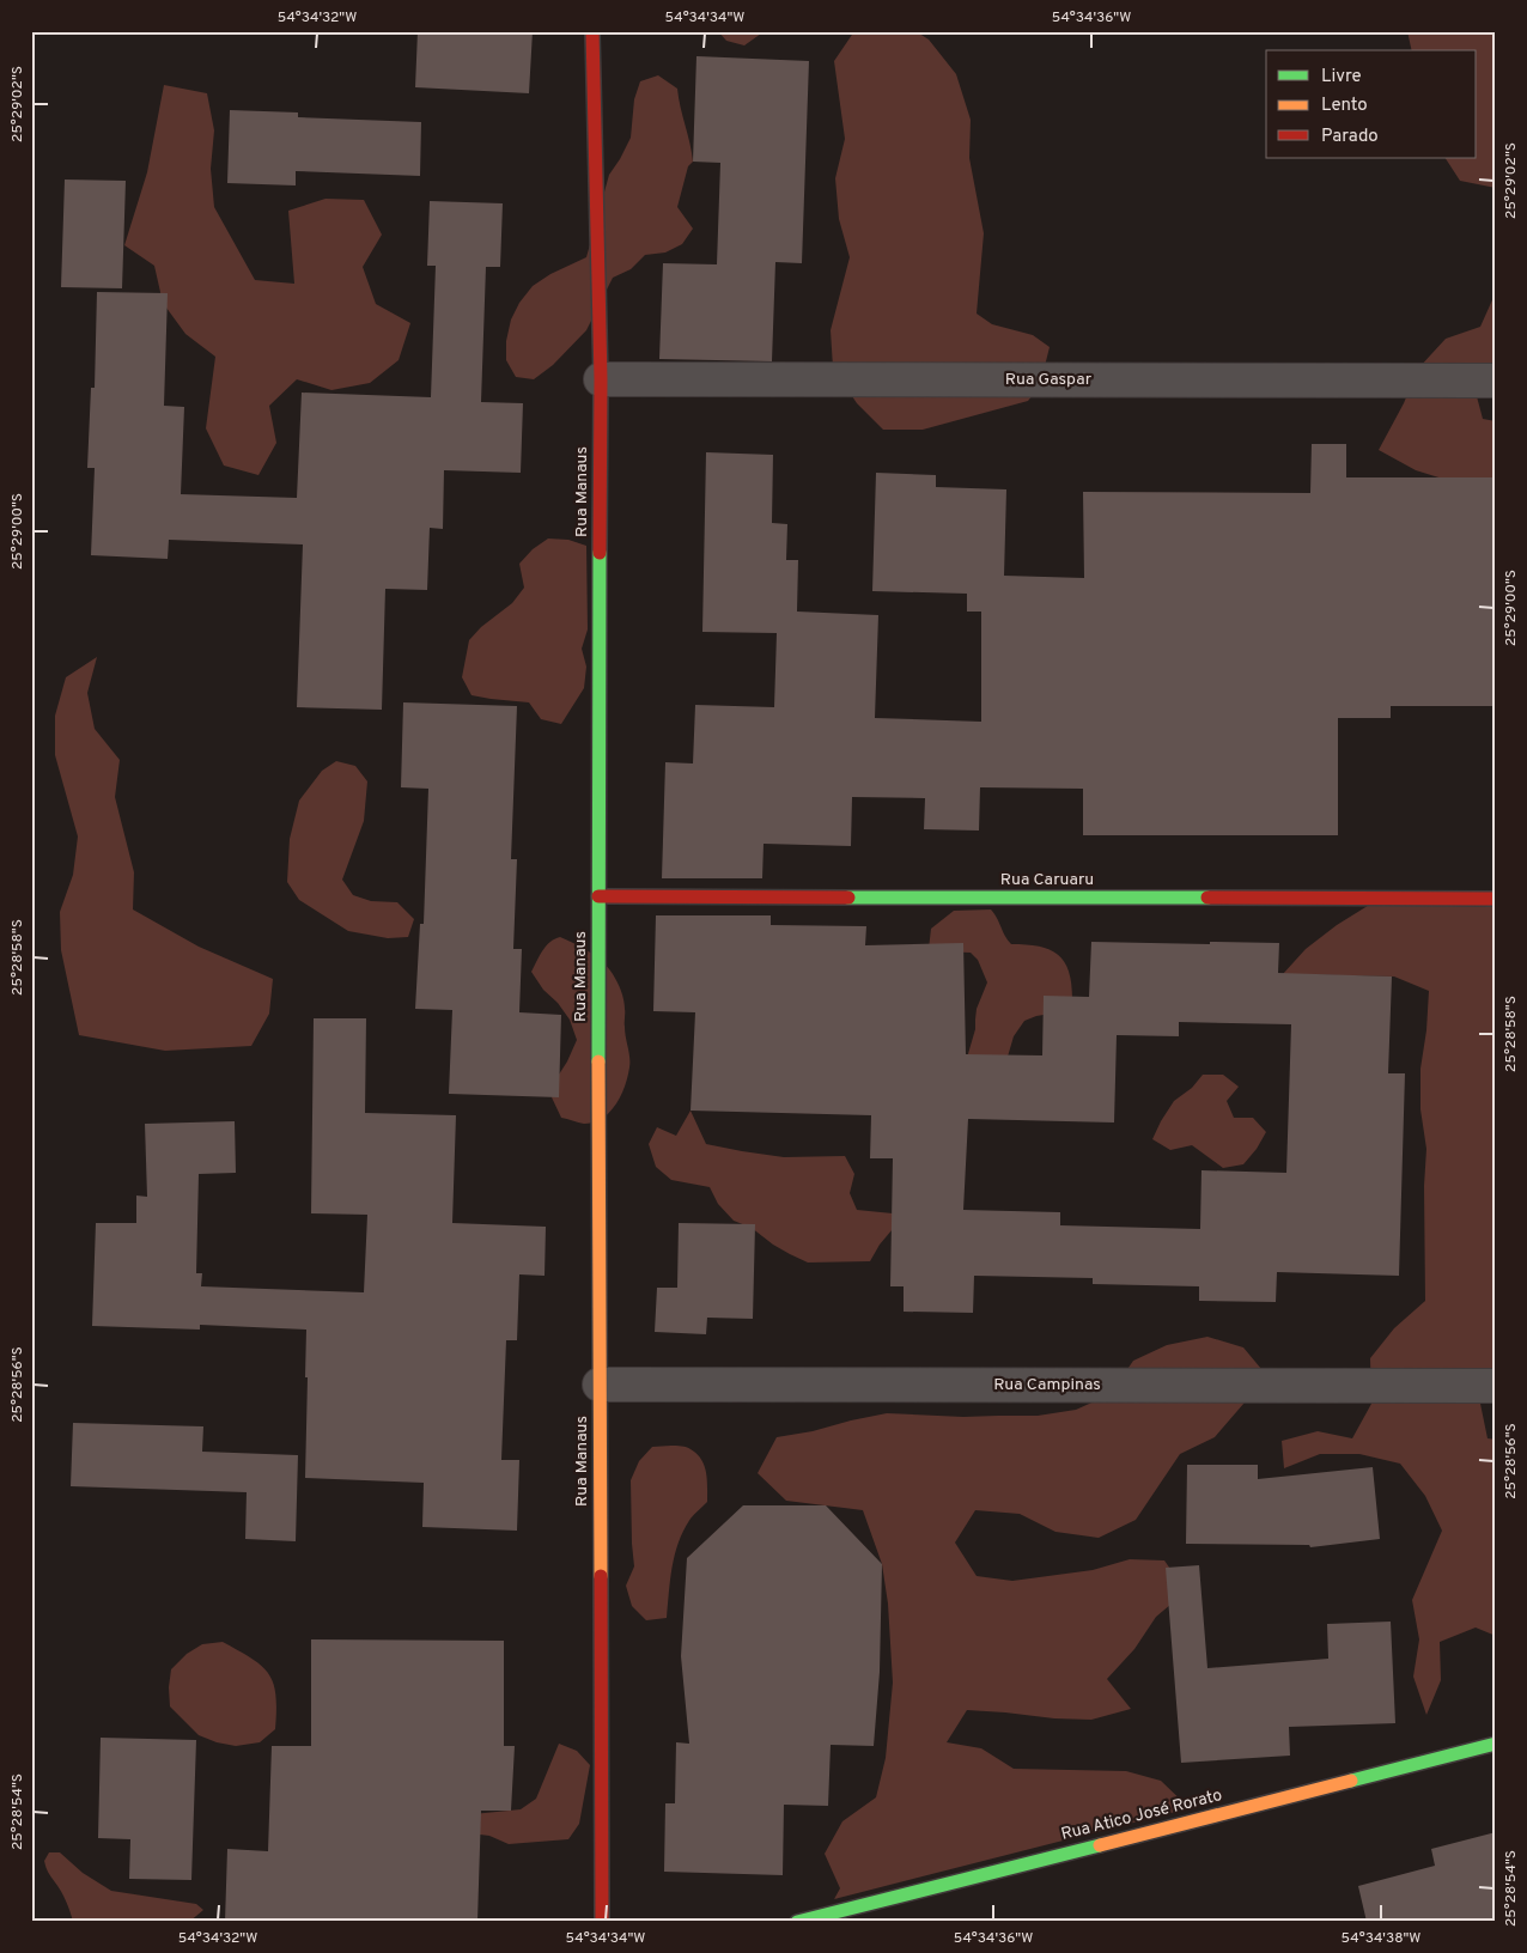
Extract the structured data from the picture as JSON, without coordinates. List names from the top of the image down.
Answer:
{
  "streets": {
    "street": [
      "Rua Gaspar",
      "Rua Manaus",
      "Rua Caruaru",
      "Rua Campinas",
      "Rua Atico José Rorato"
    ]
  },
  "crossings": [
    ["Rua Gaspar", "Rua Manaus"],
    ["Rua Manaus", "Rua Caruaru"],
    ["Rua Manaus", "Rua Campinas"]
  ],
  "legend": ["Livre", "Lento", "Parado"],
  "coordinates": [
    "54°34'32\"W",
    "54°34'34\"W",
    "54°34'36\"W",
    "25°29'02\"S",
    "25°29'00\"S",
    "25°28'58\"S",
    "25°28'56\"S",
    "25°28'54\"S",
    "54°34'38\"W"
  ]
}
